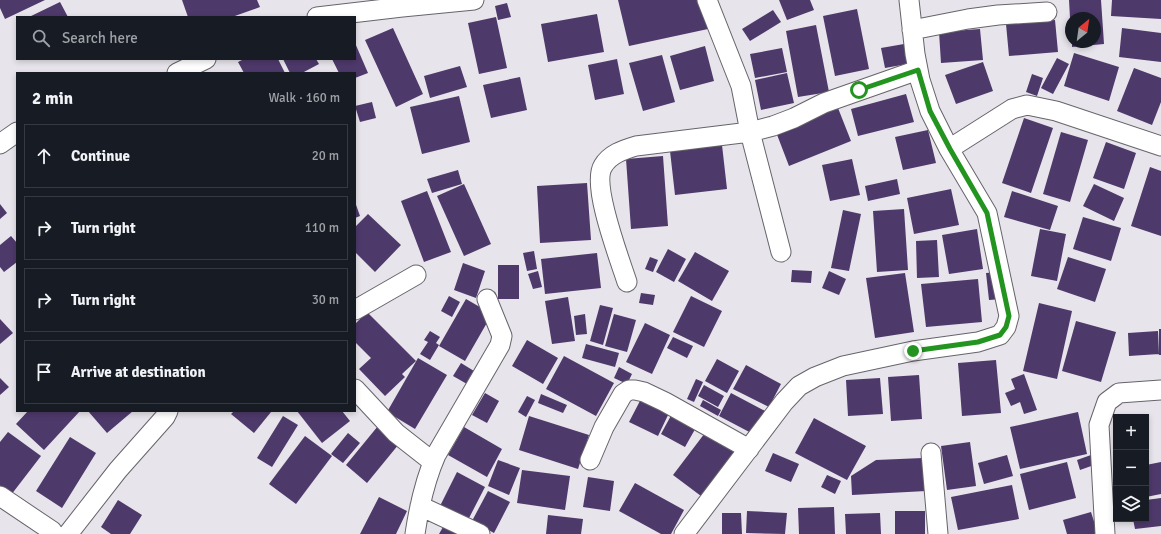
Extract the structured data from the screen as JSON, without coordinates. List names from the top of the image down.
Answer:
{
  "north": "top right",
  "page": {
    "search": "Search here",
    "heading": ["2 min", "Walk · 160 m"],
    "list": [
      ["Continue", "20 m"],
      ["Turn right", "110 m"],
      ["Turn right", "30 m"],
      "Arrive at destination"
    ],
    "map_buttons": ["+", "−"]
  }
}
